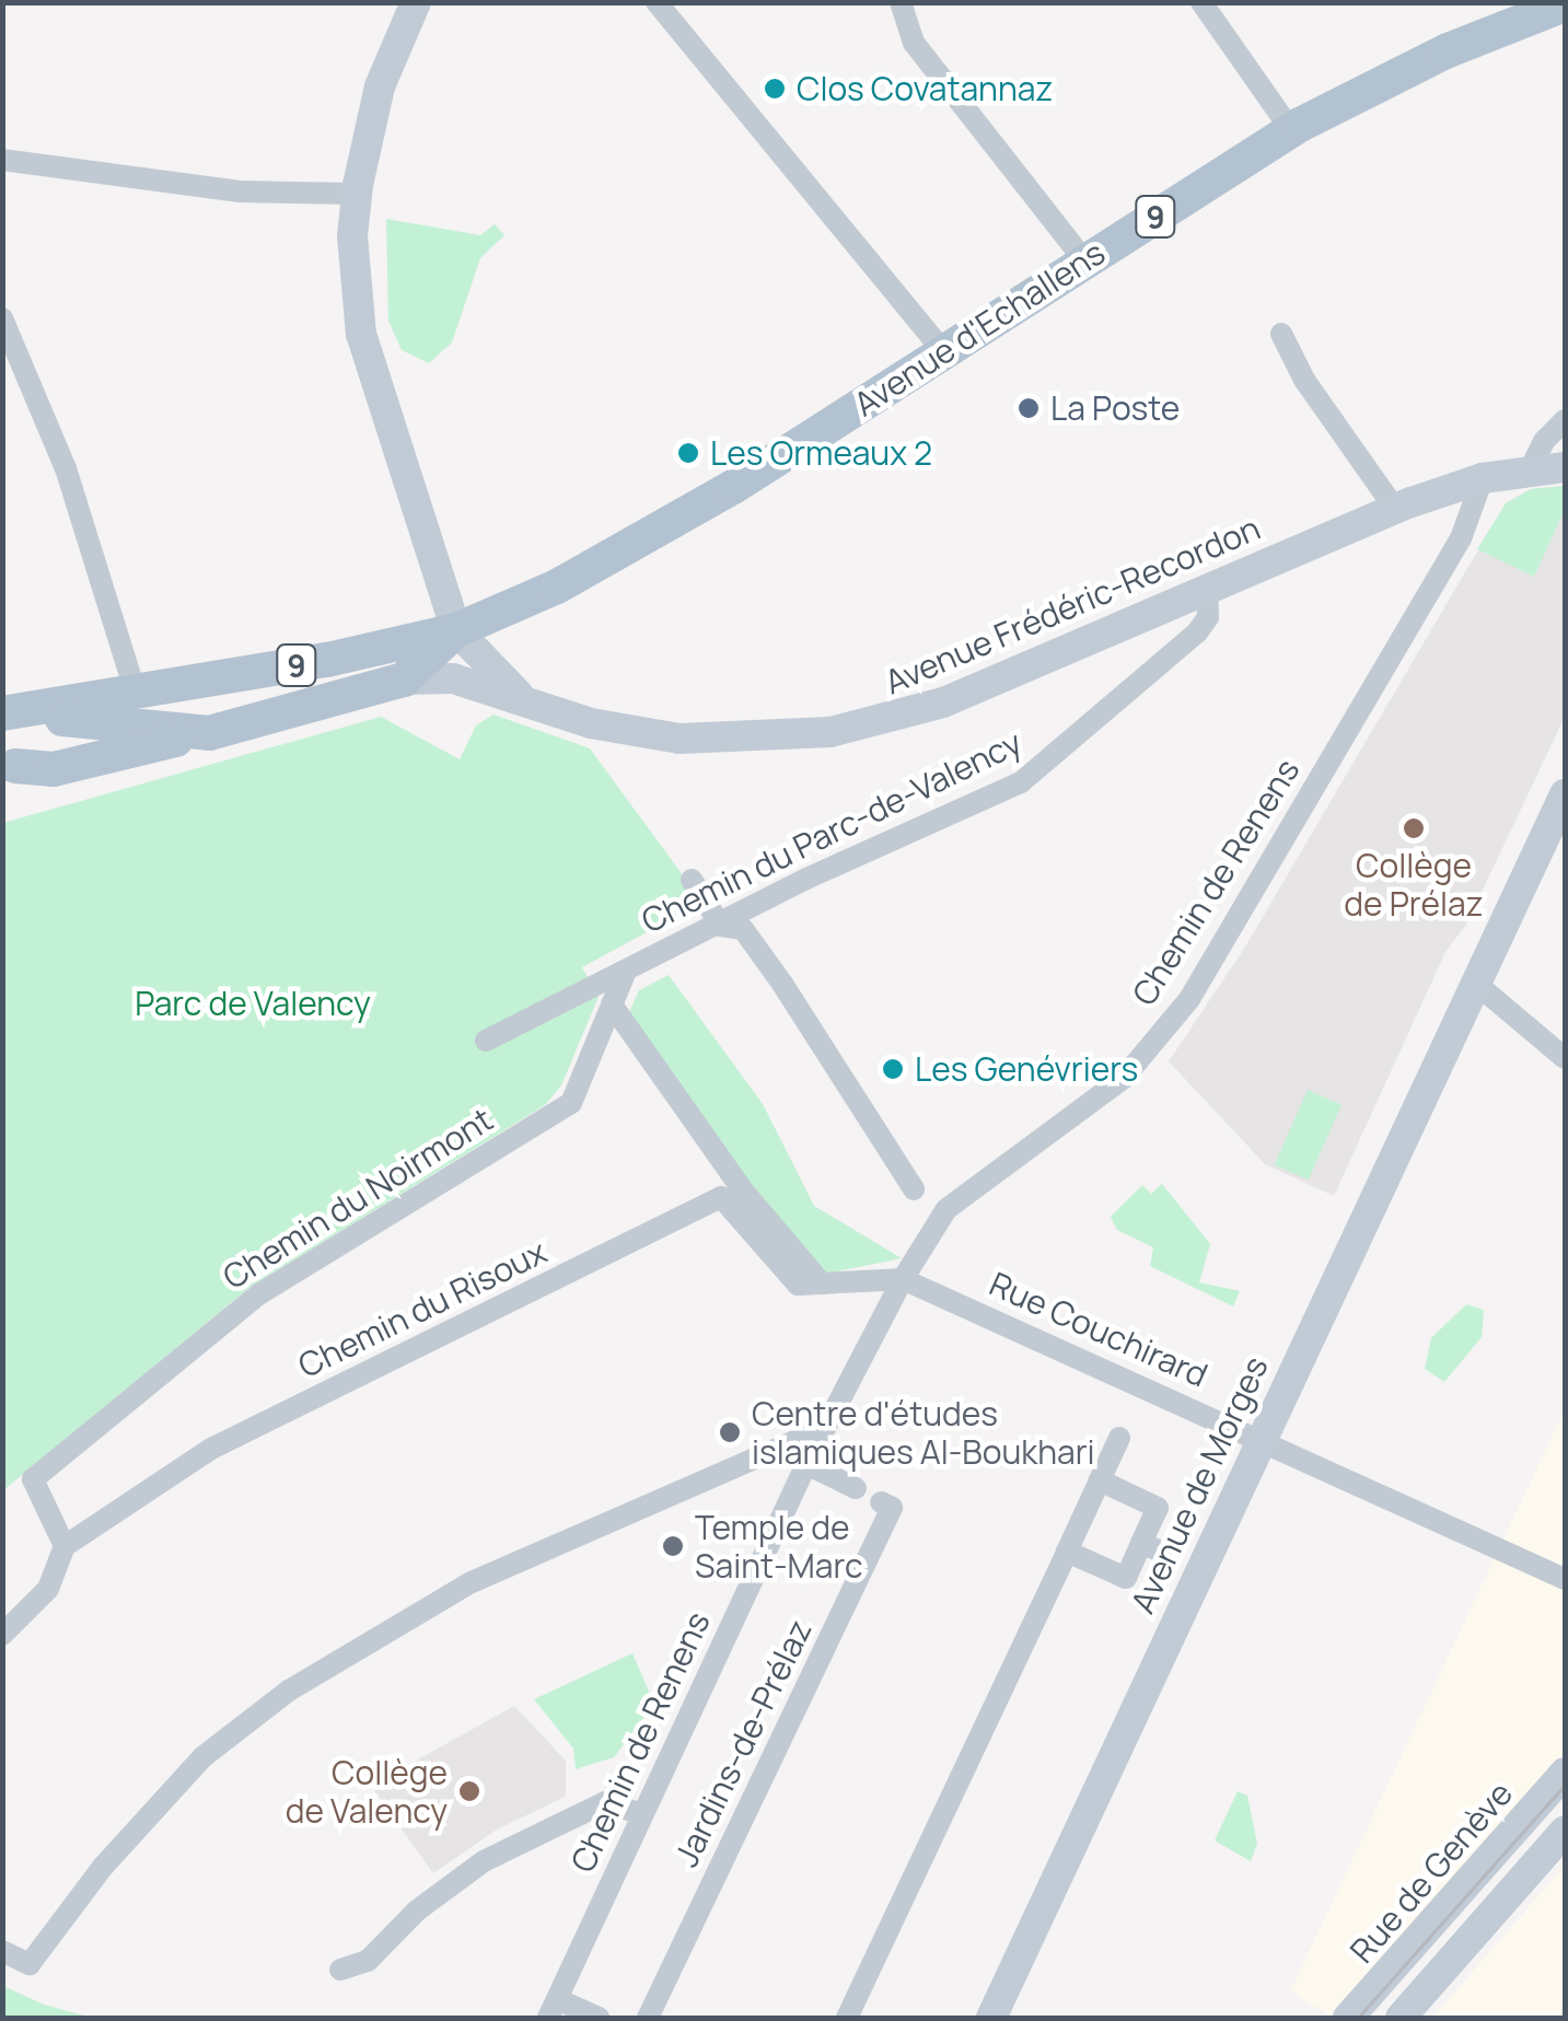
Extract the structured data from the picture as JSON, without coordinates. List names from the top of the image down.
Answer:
{
  "streets": {
    "main road": ["9", "Avenue d'Echallens"],
    "street": [
      "Avenue Frédéric-Recordon",
      "Chemin du Parc-de-Valency",
      "Chemin de Renens",
      "Chemin du Noirmont",
      "Chemin du Risoux",
      "Rue Couchirard",
      "Avenue de Morges",
      "Jardins-de-Prélaz",
      "Rue de Genève"
    ]
  },
  "crossings": [
    ["9", "Avenue d'Echallens"],
    ["Avenue d'Echallens", "Avenue Frédéric-Recordon"],
    ["Avenue Frédéric-Recordon", "Chemin du Parc-de-Valency"],
    ["Avenue Frédéric-Recordon", "Chemin de Renens"],
    ["Chemin du Parc-de-Valency", "Chemin du Noirmont"],
    ["Chemin de Renens", "Rue Couchirard"],
    ["Chemin du Noirmont", "Chemin du Risoux"],
    ["Rue Couchirard", "Avenue de Morges"]
  ],
  "parks": ["Parc de Valency"],
  "places": [
    "Clos Covatannaz",
    "La Poste",
    "Les Ormeaux 2",
    "Collège de Prélaz",
    "Les Genévriers",
    "Centre d'études islamiques Al-Boukhari",
    "Temple de Saint-Marc",
    "Collège de Valency"
  ]
}
